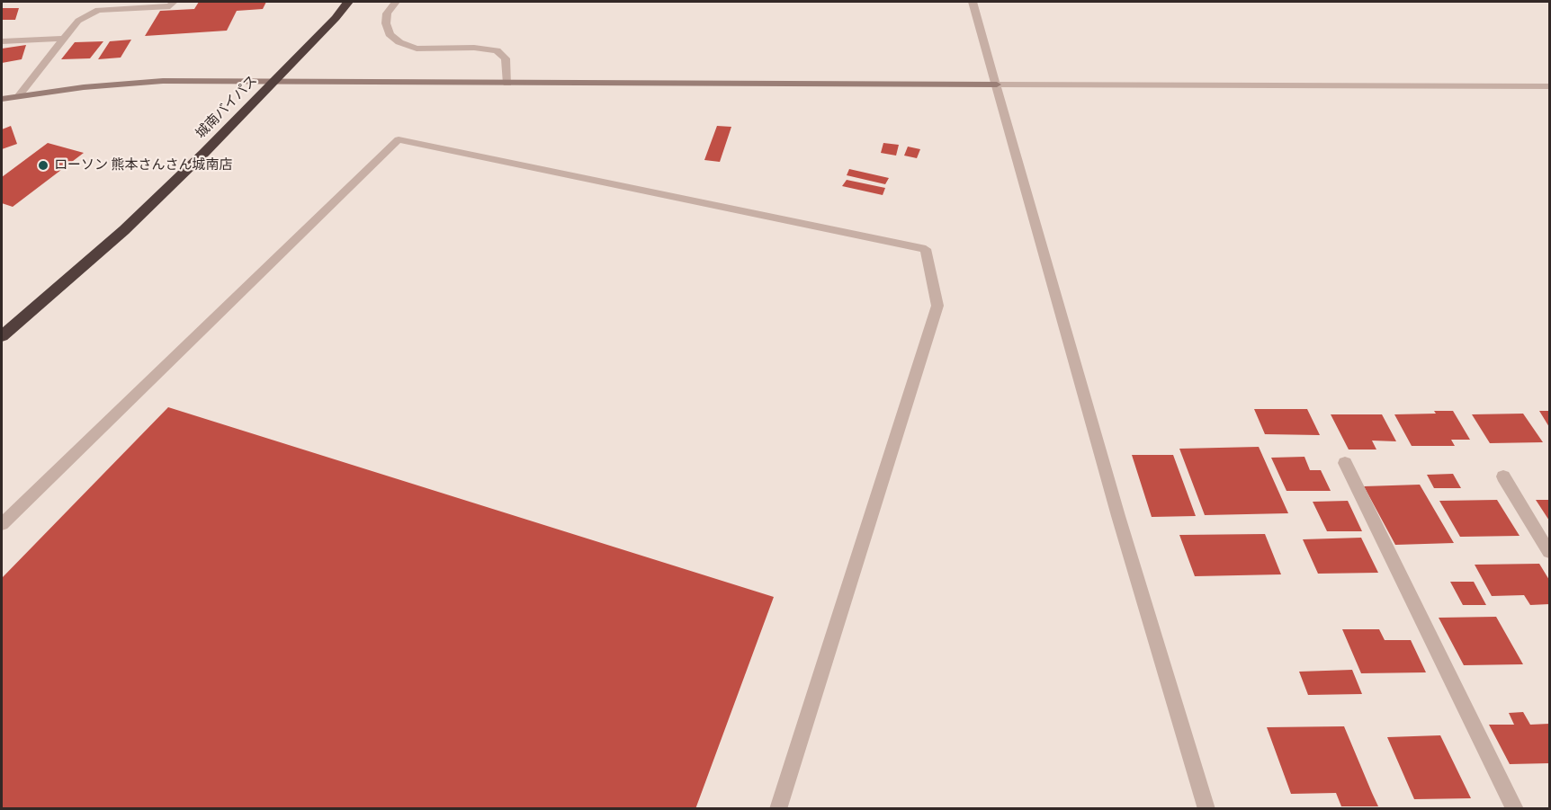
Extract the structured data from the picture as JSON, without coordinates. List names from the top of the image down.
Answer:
{
  "streets": {
    "highway": ["城南バイパス"]
  },
  "places": ["ローソン 熊本さんさん城南店"]
}
